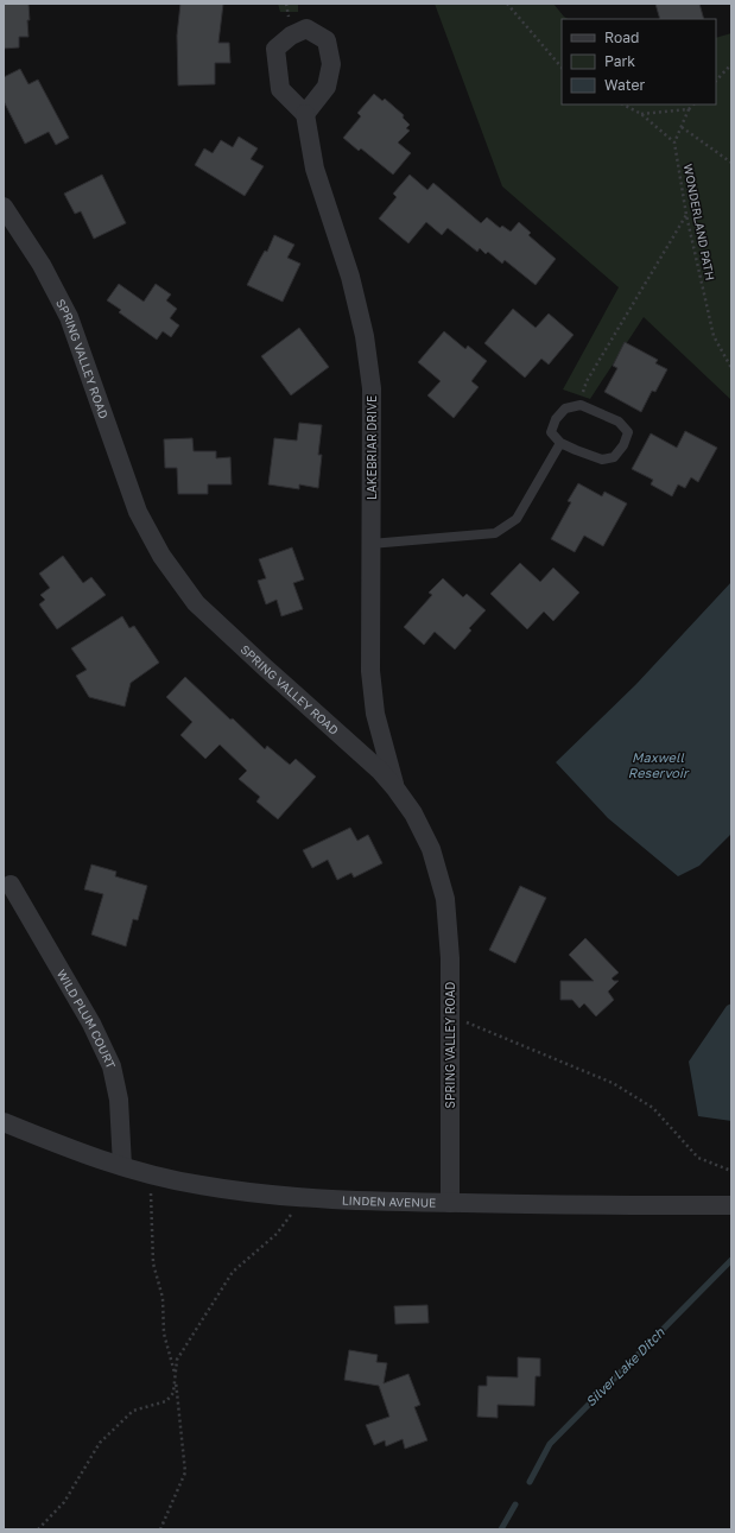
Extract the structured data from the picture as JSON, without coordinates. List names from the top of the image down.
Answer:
{
  "streets": {
    "street": [
      "SPRING VALLEY ROAD",
      "LAKEBRIAR DRIVE",
      "WILD PLUM COURT",
      "LINDEN AVENUE"
    ],
    "path": ["WONDERLAND PATH"]
  },
  "crossings": [
    ["SPRING VALLEY ROAD", "LAKEBRIAR DRIVE"],
    ["SPRING VALLEY ROAD", "LINDEN AVENUE"],
    ["WILD PLUM COURT", "LINDEN AVENUE"]
  ],
  "water": ["Maxwell Reservoir", "Silver Lake Ditch"],
  "legend": ["Road", "Park", "Water"]
}
